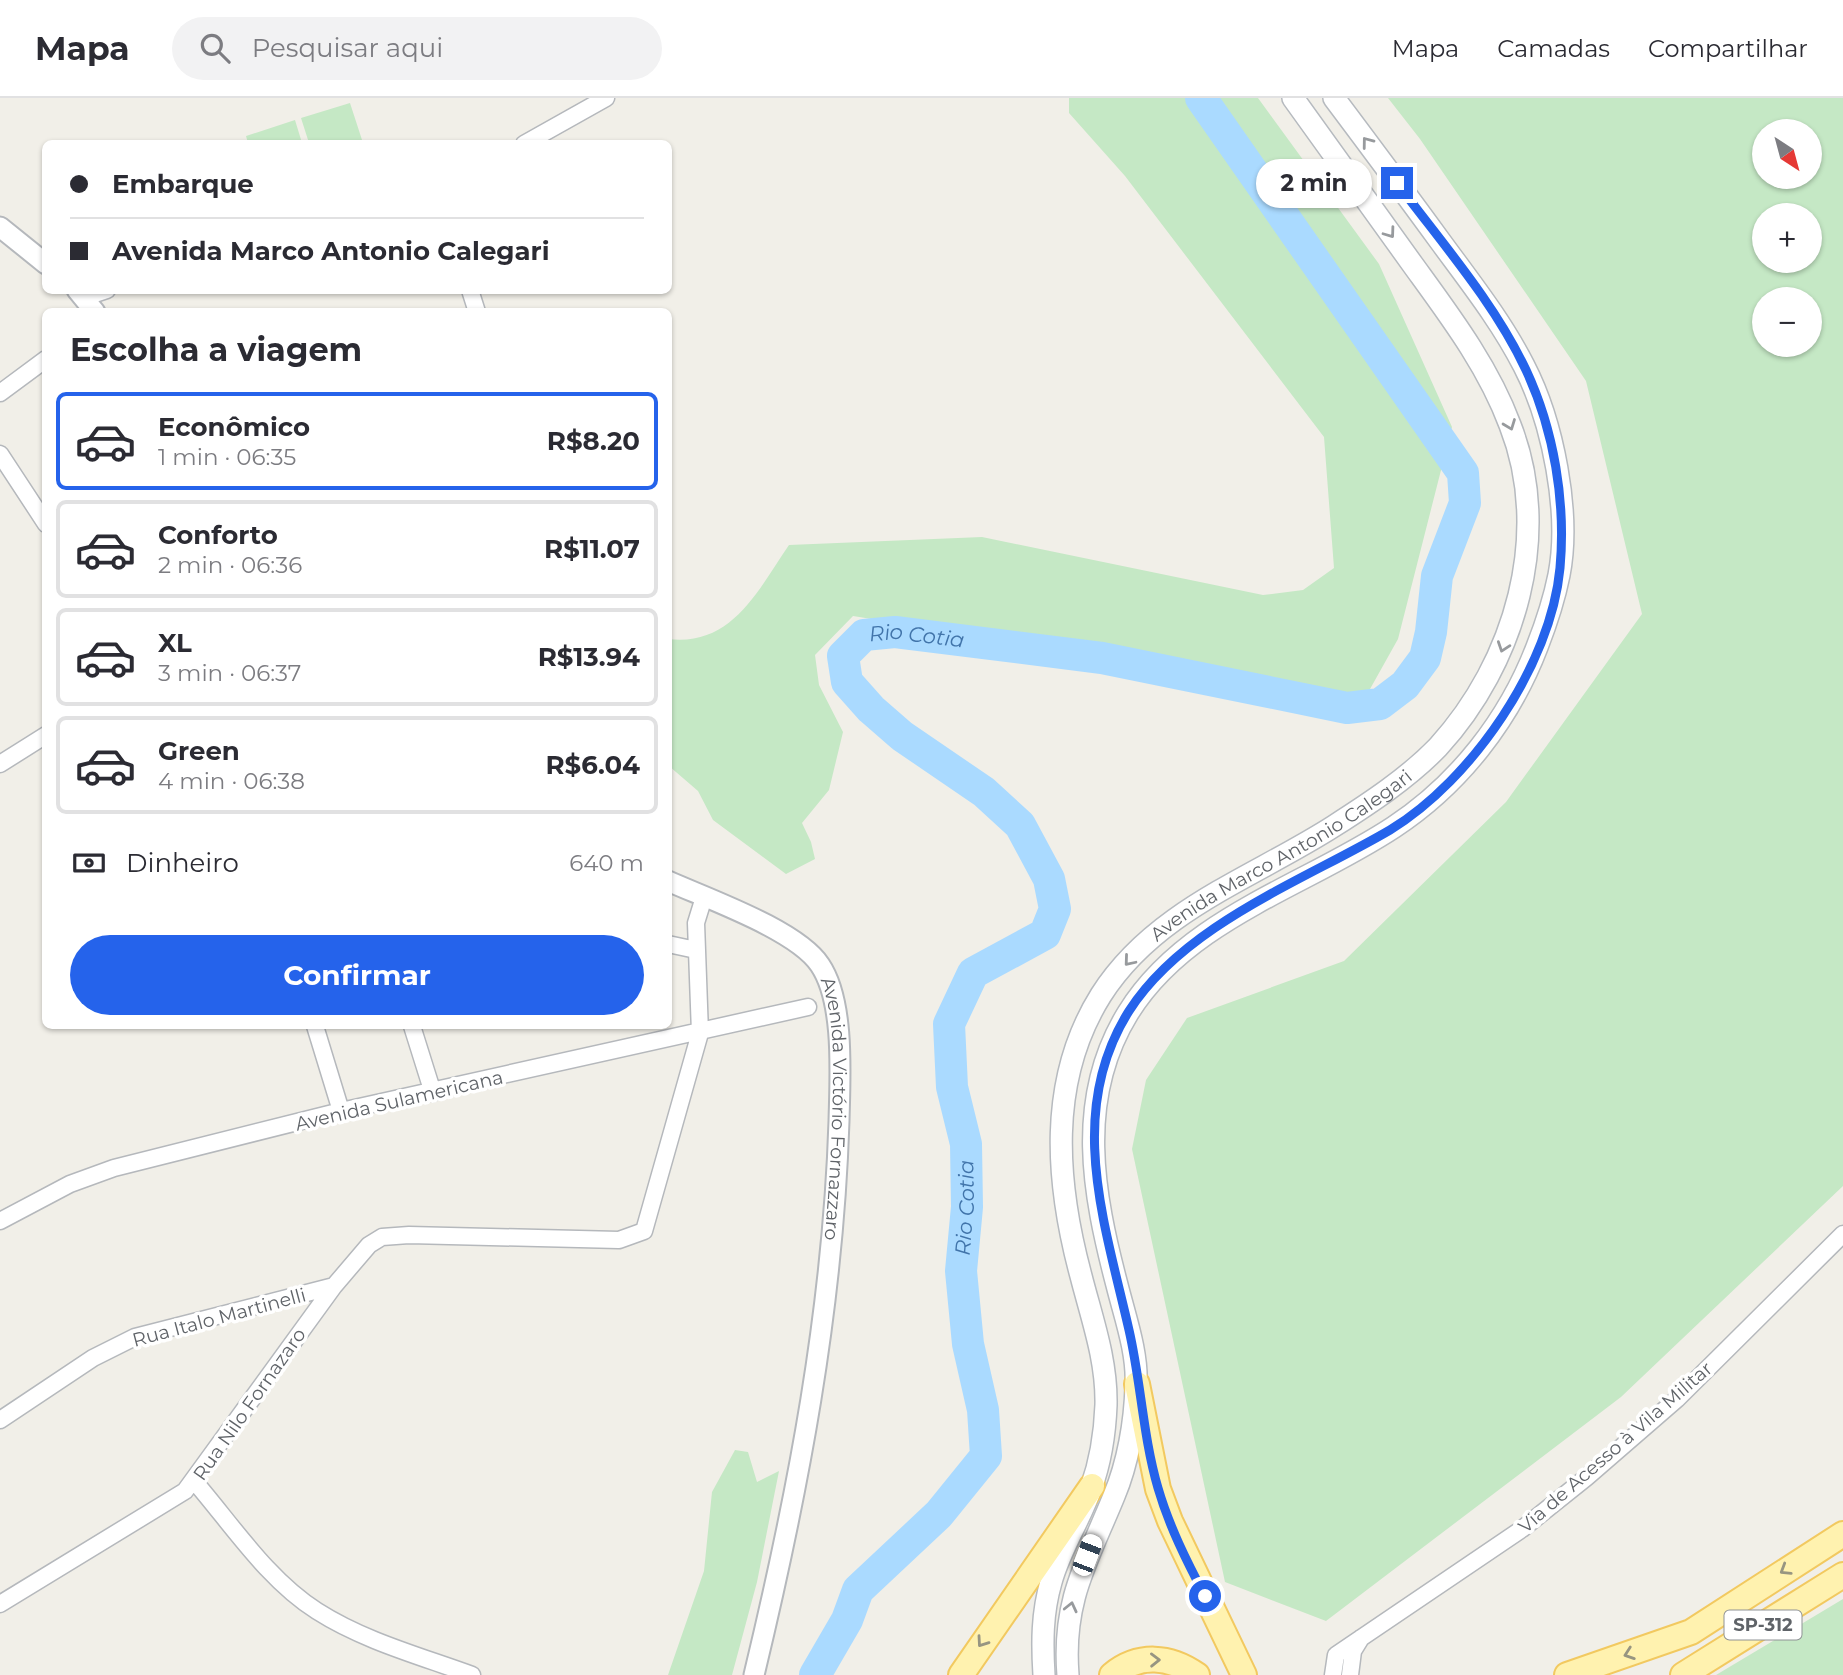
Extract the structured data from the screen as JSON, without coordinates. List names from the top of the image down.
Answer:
{
  "streets": {
    "main road": ["Avenida Marco Antonio Calegari", "SP-312"],
    "street": [
      "Avenida Sulamericana",
      "Avenida Victório Fornazzaro",
      "Rua Italo Martinelli",
      "Rua Nilo Fornazaro",
      "Via de Acesso à Vila Militar"
    ]
  },
  "crossings": [
    ["Avenida Sulamericana", "Rua Nilo Fornazaro"],
    ["Rua Italo Martinelli", "Rua Nilo Fornazaro"]
  ],
  "water": ["Rio Cotia"],
  "north": "bottom right",
  "page": {
    "header": "Mapa",
    "search": "Pesquisar aqui",
    "nav": ["Mapa", "Camadas", "Compartilhar"],
    "map_buttons": ["+", "−"],
    "banner": ["Embarque", "Avenida Marco Antonio Calegari"],
    "bubble": "2 min",
    "heading": "Escolha a viagem",
    "list": [
      {
        "name": "Econômico",
        "note": "1 min · 06:35",
        "value": "R$8.20"
      },
      {
        "name": "Conforto",
        "note": "2 min · 06:36",
        "value": "R$11.07"
      },
      {
        "name": "XL",
        "note": "3 min · 06:37",
        "value": "R$13.94"
      },
      {
        "name": "Green",
        "note": "4 min · 06:38",
        "value": "R$6.04"
      }
    ],
    "pay": ["Dinheiro", "640 m"],
    "buttons": "Confirmar"
  }
}
